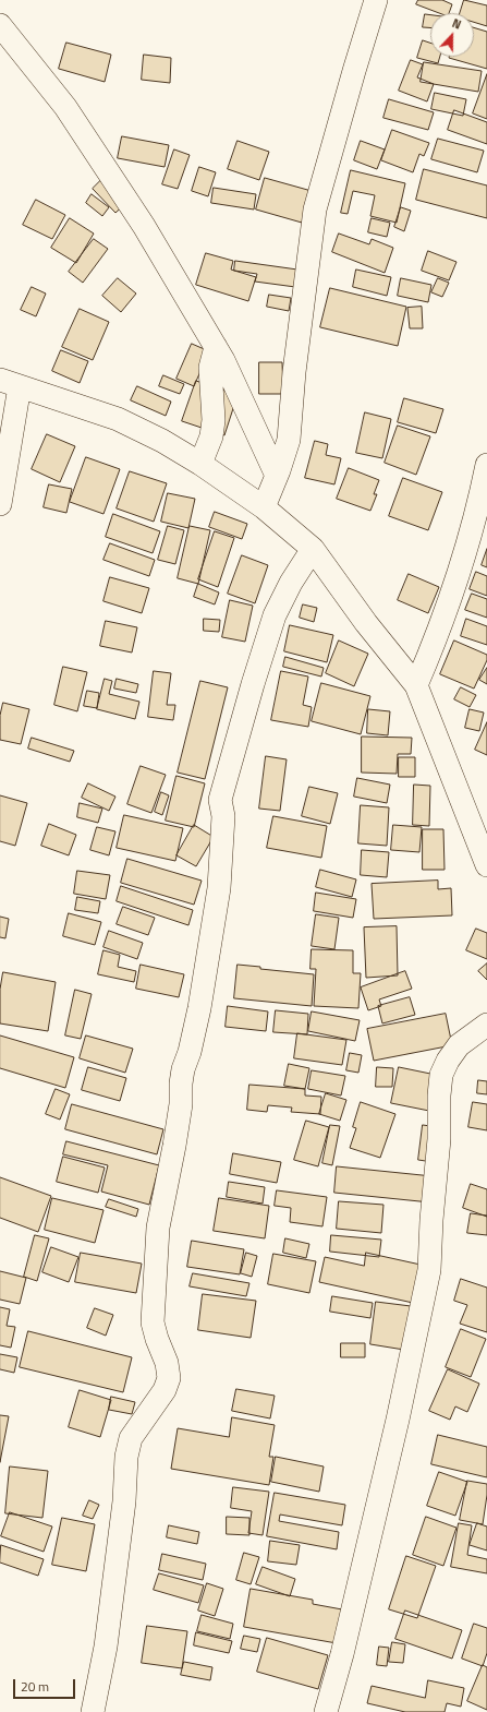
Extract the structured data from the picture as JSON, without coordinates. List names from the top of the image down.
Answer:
{
  "scale_bar": "20 m",
  "north": "top"
}
